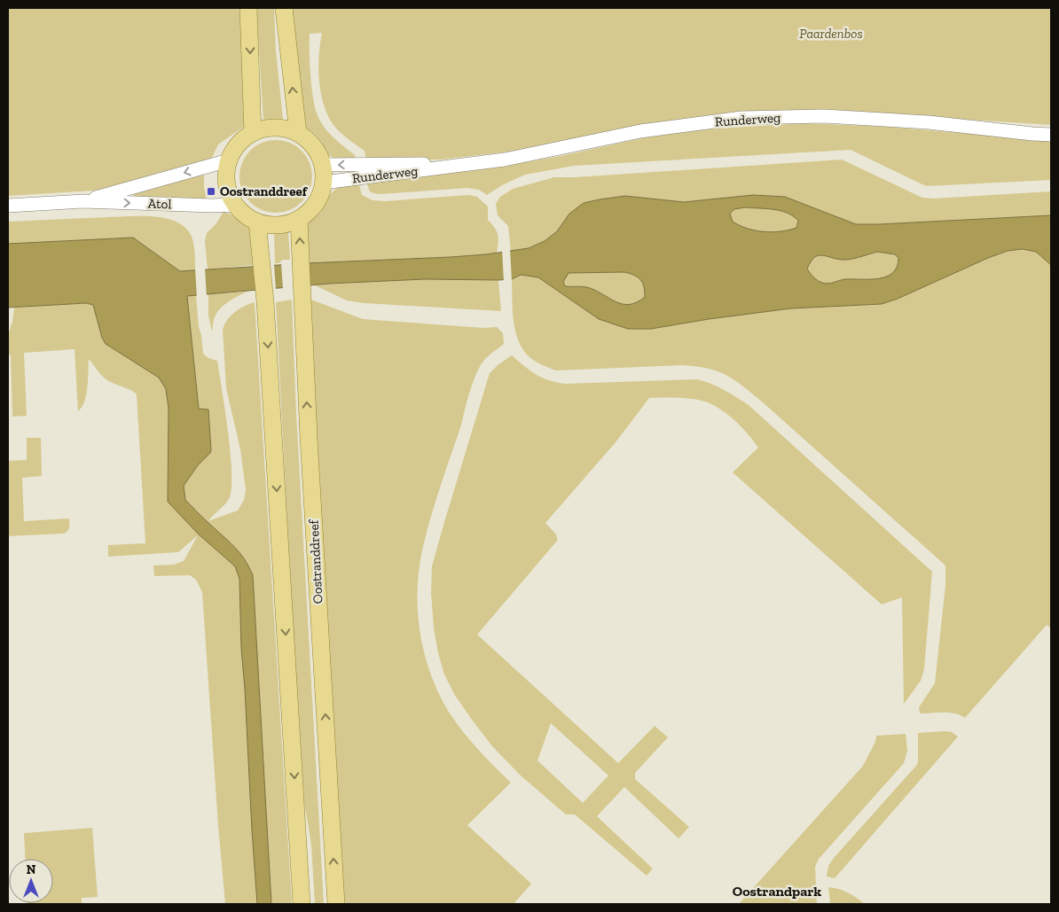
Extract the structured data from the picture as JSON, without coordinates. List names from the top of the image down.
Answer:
{
  "streets": {
    "main road": ["Oostranddreef"],
    "street": ["Runderweg", "Atol"]
  },
  "crossings": [
    ["Runderweg", "Atol"],
    ["Runderweg", "Oostranddreef"],
    ["Atol", "Oostranddreef"]
  ],
  "districts": ["Oostrandpark"],
  "parks": ["Paardenbos"],
  "places": {
    "transit": ["Oostranddreef"]
  },
  "north": "top"
}
